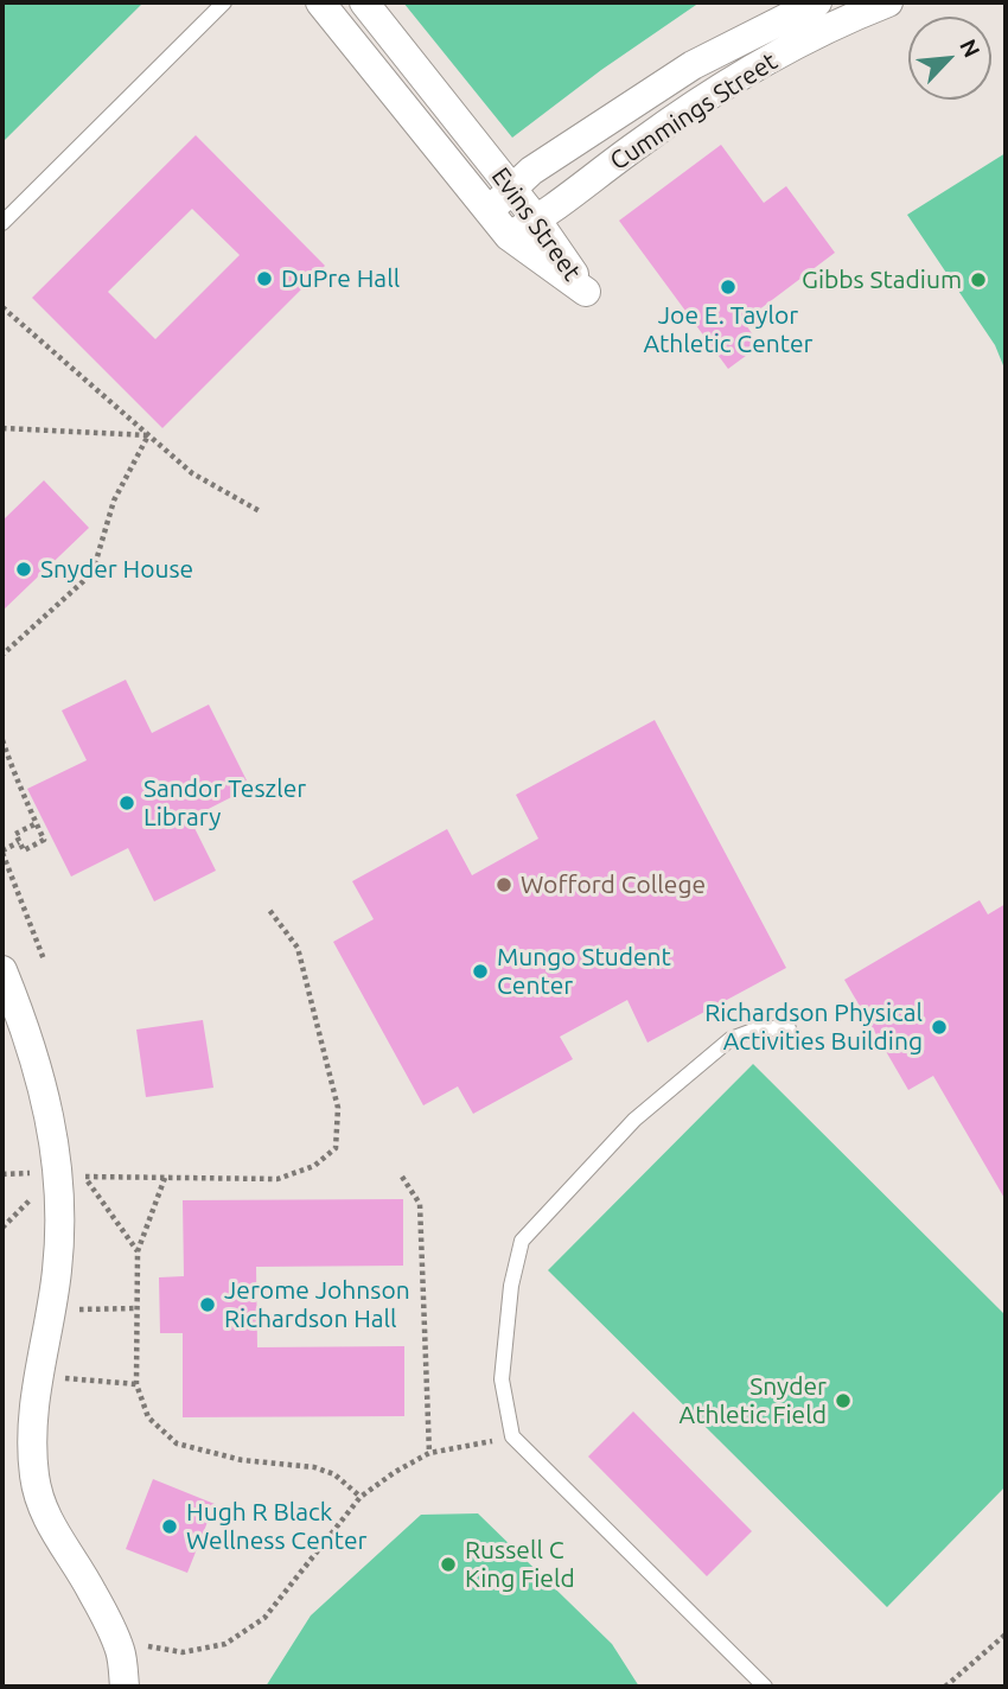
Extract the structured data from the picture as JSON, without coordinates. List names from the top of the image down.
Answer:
{
  "streets": {
    "street": ["Cummings Street", "Evins Street"]
  },
  "crossings": [
    ["Cummings Street", "Evins Street"]
  ],
  "places": [
    "DuPre Hall",
    "Gibbs Stadium",
    "Joe E. Taylor Athletic Center",
    "Snyder House",
    "Sandor Teszler Library",
    "Wofford College",
    "Mungo Student Center",
    "Richardson Physical Activities Building",
    "Jerome Johnson Richardson Hall",
    "Snyder Athletic Field",
    "Hugh R Black Wellness Center",
    "Russell C King Field"
  ],
  "north": "top right"
}
